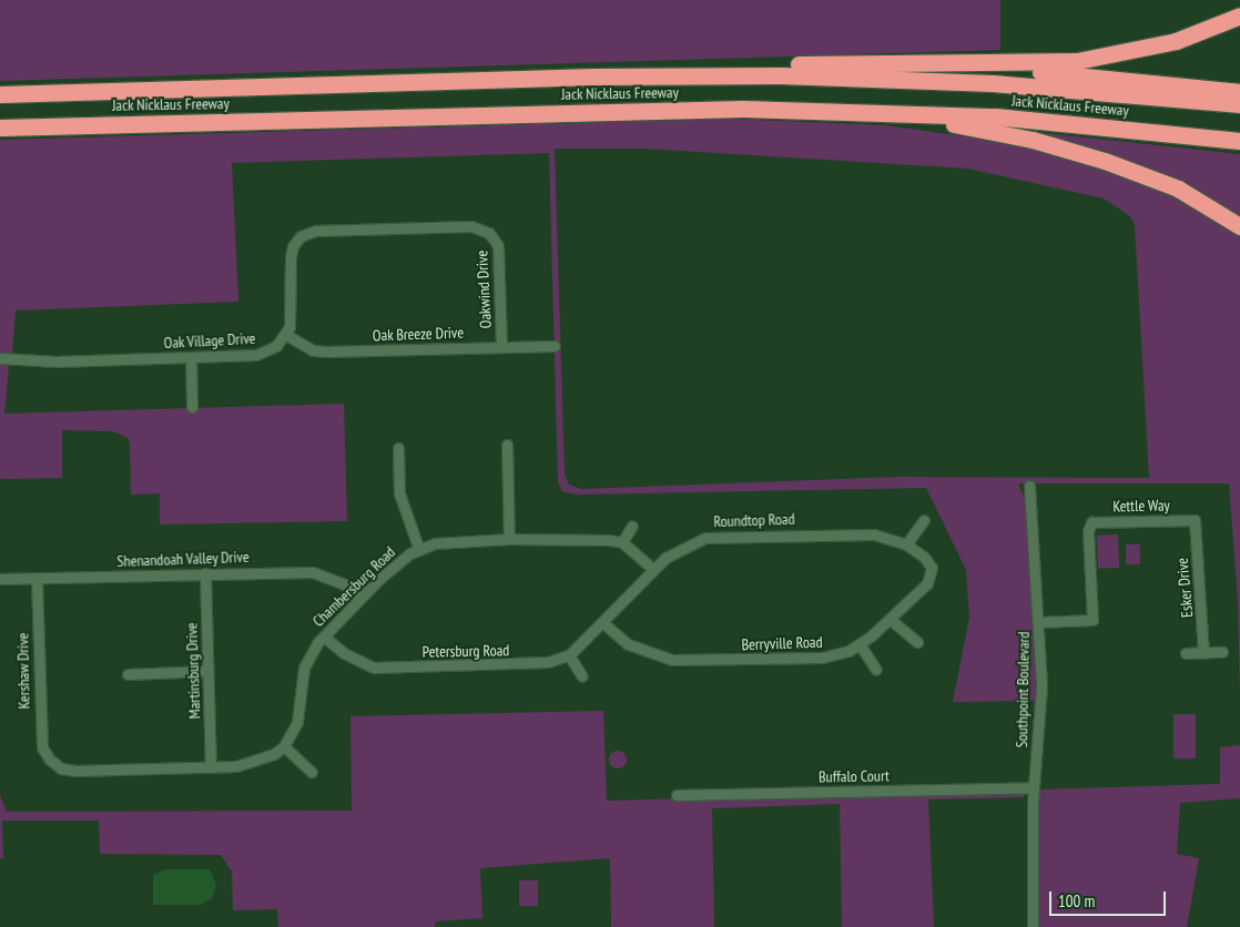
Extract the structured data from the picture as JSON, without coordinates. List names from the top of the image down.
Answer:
{
  "streets": {
    "highway": ["Jack Nicklaus Freeway"],
    "street": [
      "Oakwind Drive",
      "Oak Breeze Drive",
      "Oak Village Drive",
      "Kettle Way",
      "Roundtop Road",
      "Shenandoah Valley Drive",
      "Chambersburg Road",
      "Esker Drive",
      "Berryville Road",
      "Petersburg Road",
      "Kershaw Drive",
      "Martinsburg Drive",
      "Southpoint Boulevard",
      "Buffalo Court"
    ]
  },
  "crossings": [
    ["Oakwind Drive", "Oak Breeze Drive"],
    ["Oakwind Drive", "Oak Village Drive"],
    ["Oak Breeze Drive", "Oak Village Drive"],
    ["Kettle Way", "Esker Drive"],
    ["Kettle Way", "Southpoint Boulevard"],
    ["Roundtop Road", "Berryville Road"],
    ["Roundtop Road", "Petersburg Road"],
    ["Shenandoah Valley Drive", "Chambersburg Road"],
    ["Shenandoah Valley Drive", "Kershaw Drive"],
    ["Shenandoah Valley Drive", "Martinsburg Drive"],
    ["Chambersburg Road", "Petersburg Road"],
    ["Berryville Road", "Petersburg Road"],
    ["Kershaw Drive", "Martinsburg Drive"],
    ["Southpoint Boulevard", "Buffalo Court"]
  ],
  "scale_bar": "100 m"
}
